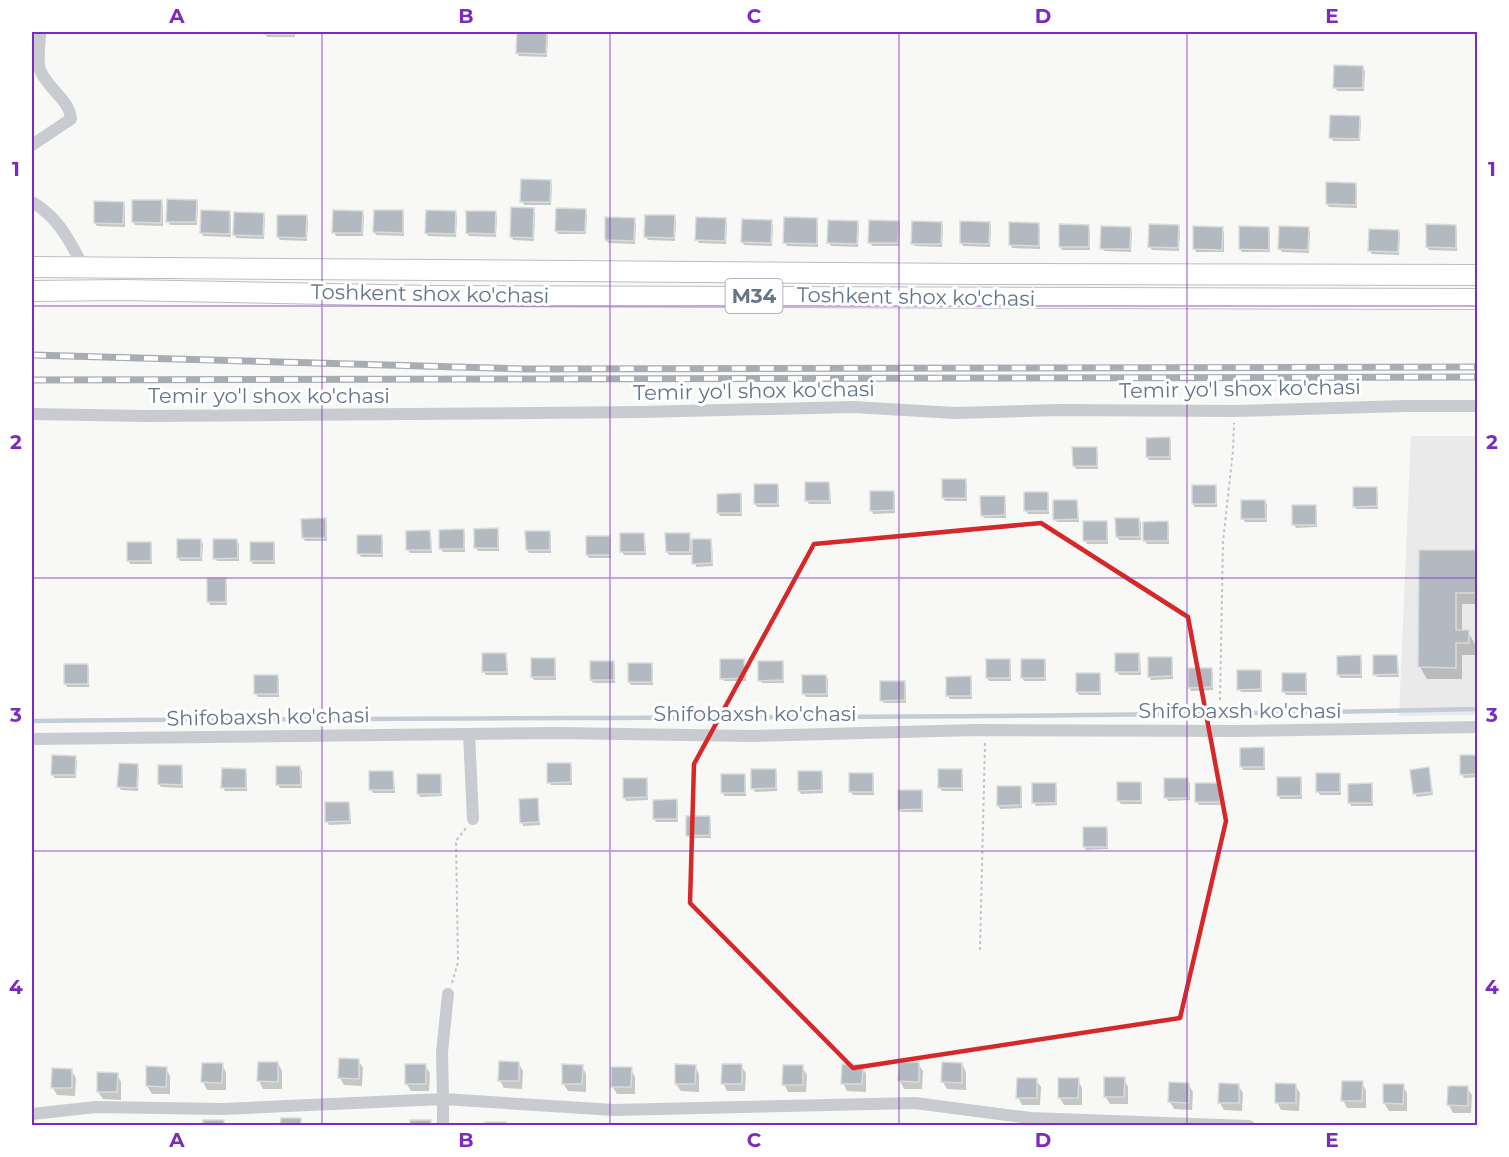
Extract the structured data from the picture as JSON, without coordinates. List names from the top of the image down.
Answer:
{
  "streets": {
    "highway": ["Toshkent shox ko'chasi", "M34"],
    "street": ["Temir yo'l shox ko'chasi", "Shifobaxsh ko'chasi"]
  },
  "grid": {
    "columns": [
      "A",
      "B",
      "C",
      "D",
      "E"
    ],
    "rows": [
      "1",
      "2",
      "3",
      "4"
    ]
  }
}
